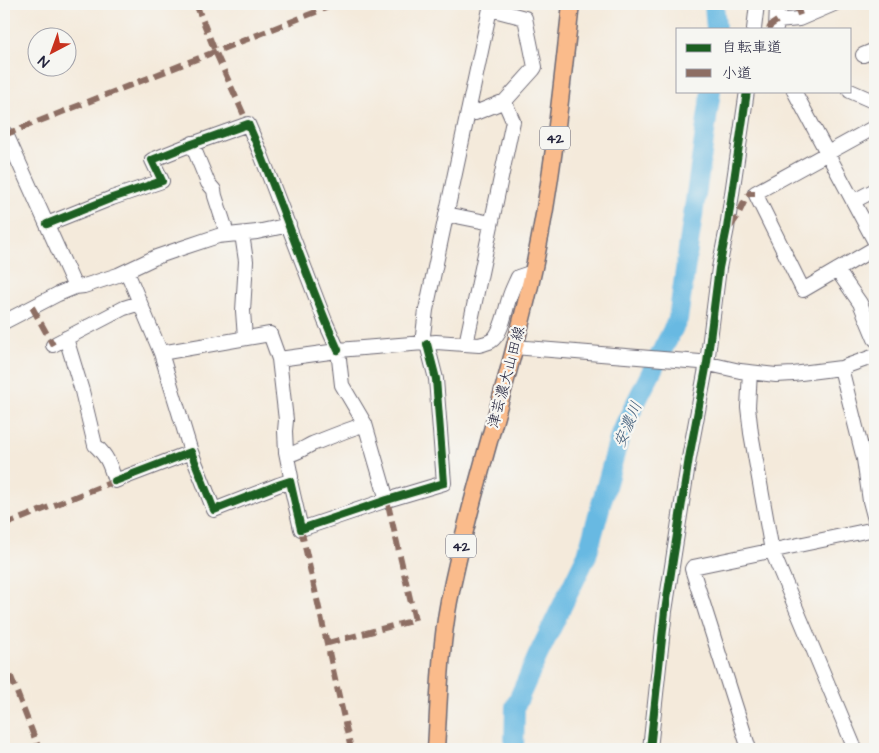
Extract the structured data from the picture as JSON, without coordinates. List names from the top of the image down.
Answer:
{
  "streets": {
    "main road": ["42", "津芸濃大山田線"]
  },
  "water": ["安濃川"],
  "legend": ["自転車道", "小道"],
  "north": "bottom left"
}
